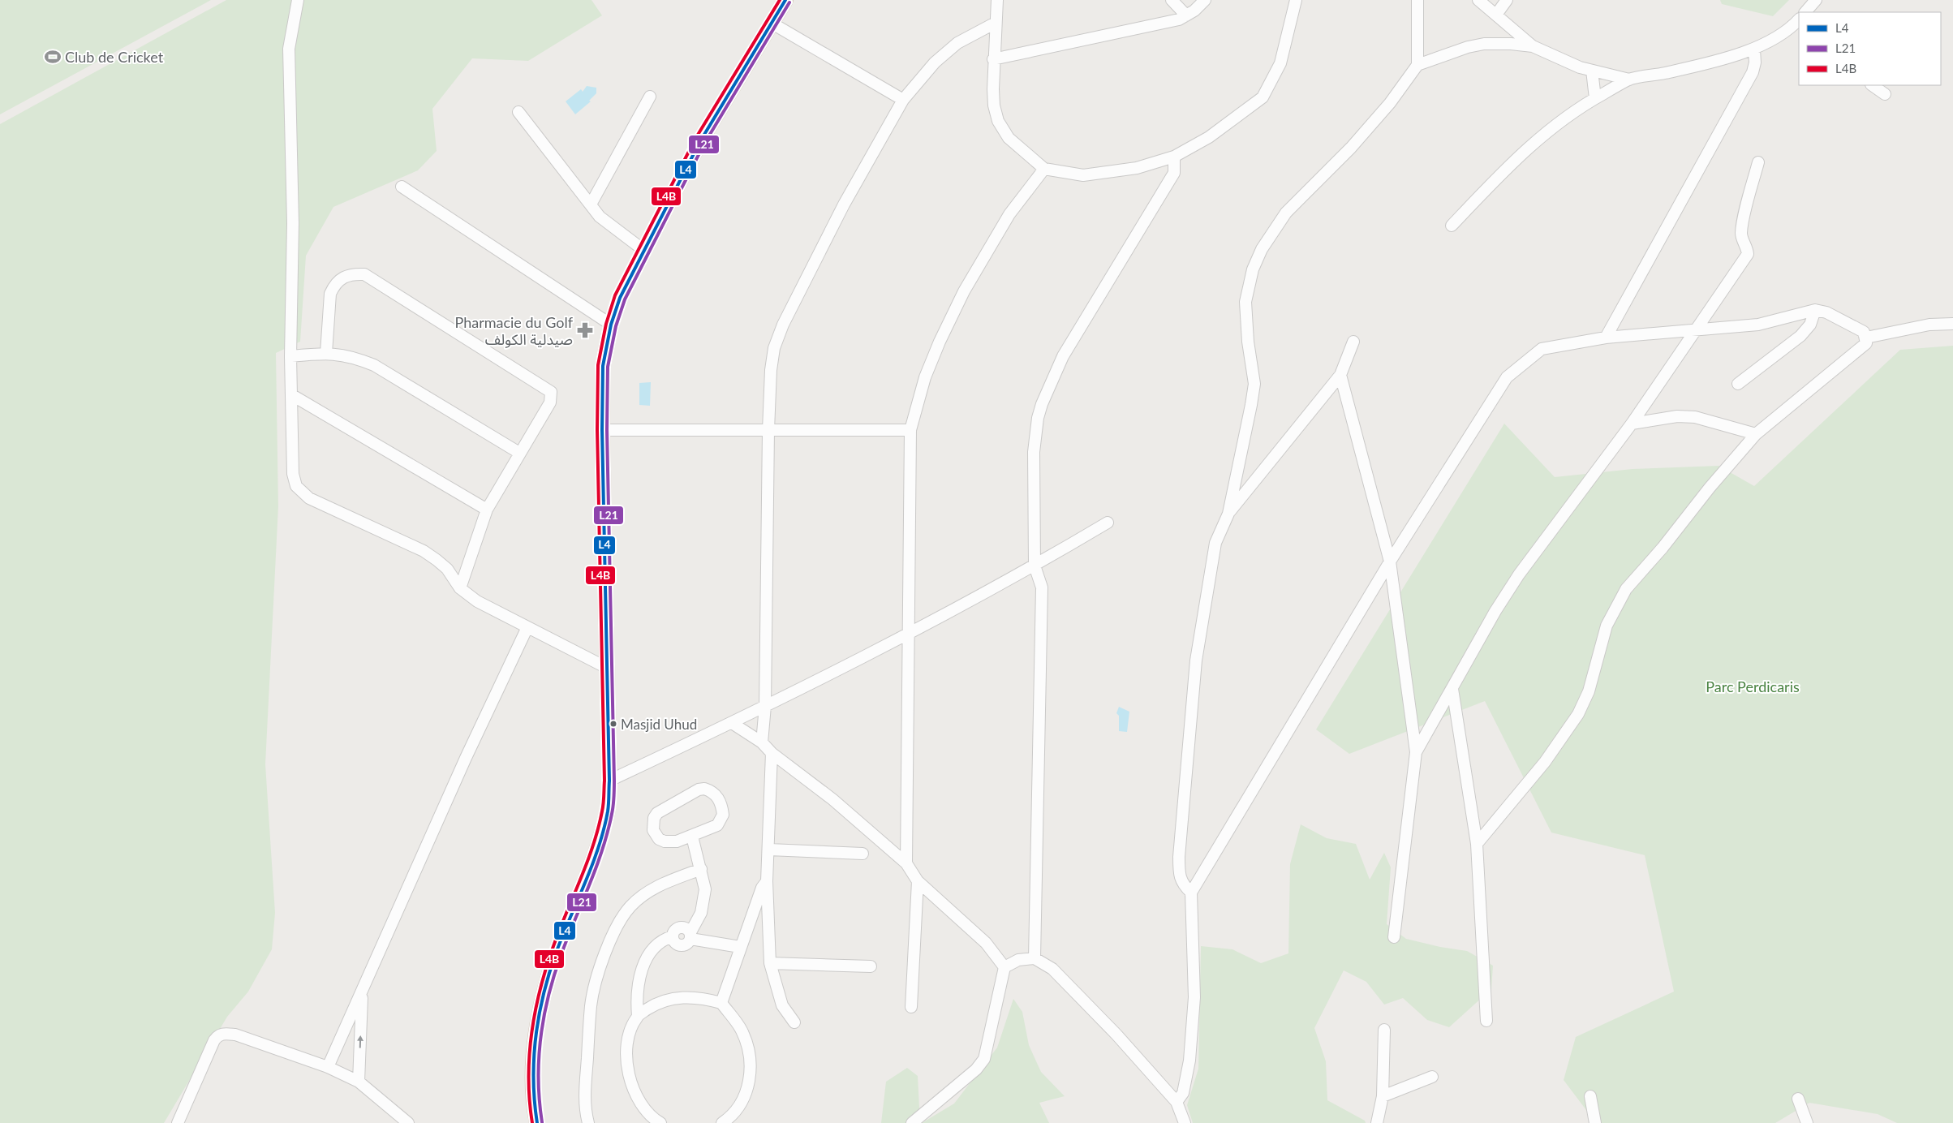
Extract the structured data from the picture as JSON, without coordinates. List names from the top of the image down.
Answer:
{
  "parks": ["Parc Perdicaris"],
  "places": {
    "sports": ["Club de Cricket"],
    "pharmacy": ["Pharmacie du Golf صيدلية الكولف"],
    "other": ["Masjid Uhud"]
  },
  "lines": ["transit line L4", "transit line L4B", "transit line L21"],
  "legend": ["L4", "L21", "L4B"]
}
